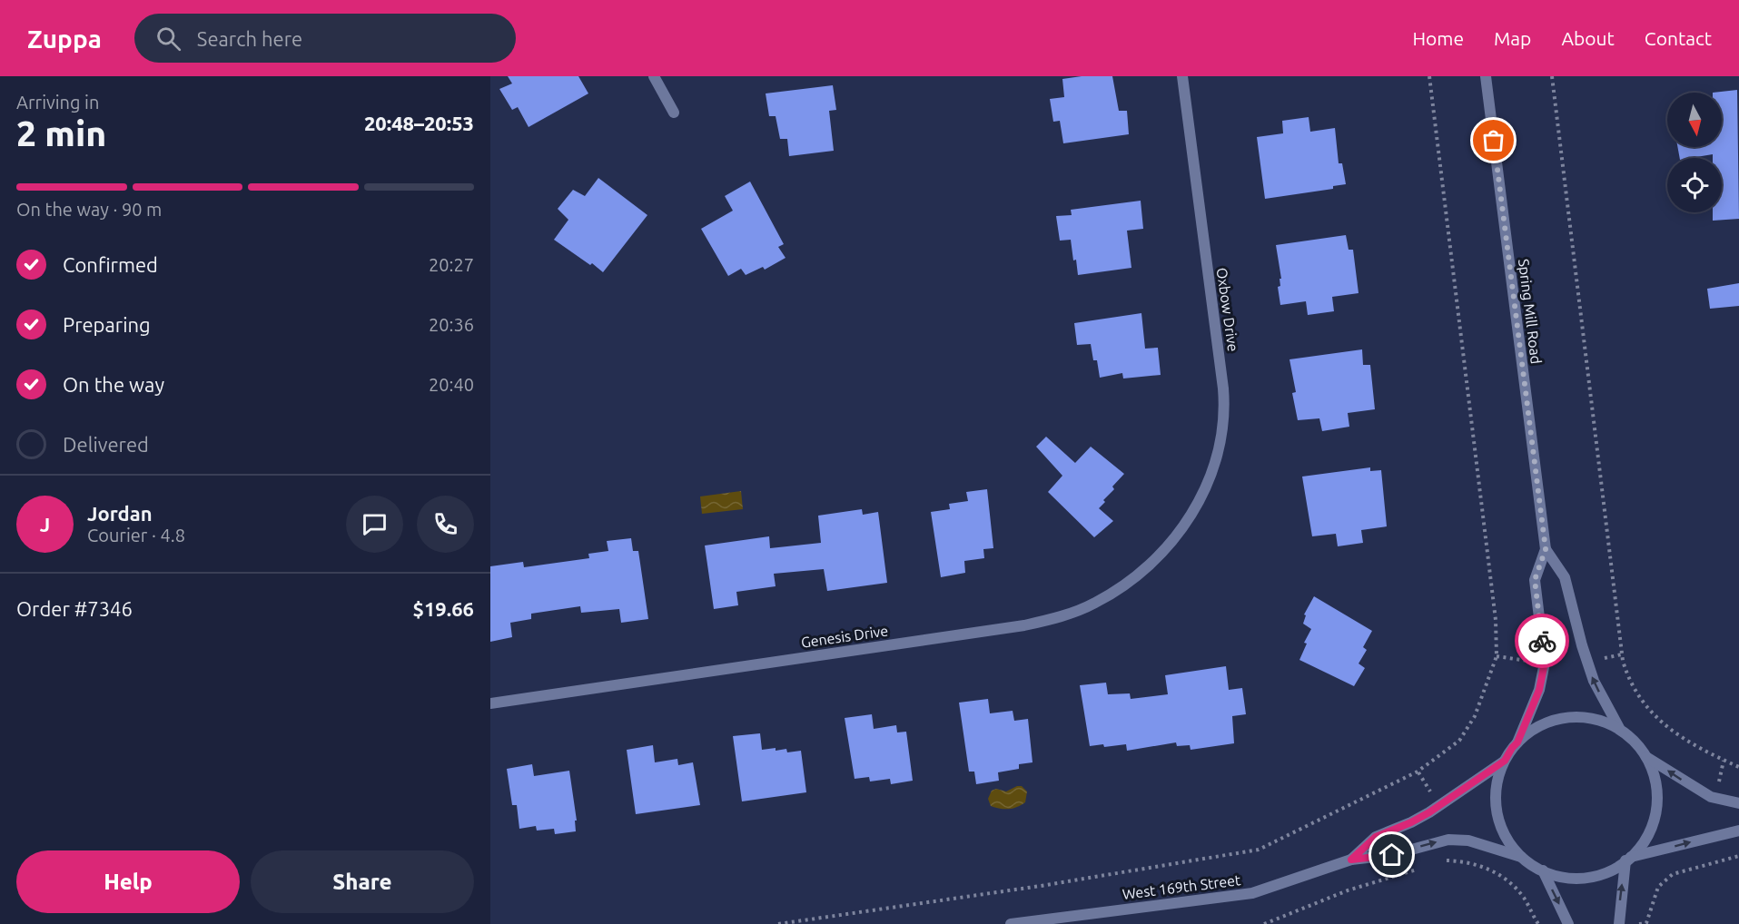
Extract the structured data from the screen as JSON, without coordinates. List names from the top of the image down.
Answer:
{
  "streets": {
    "street": [
      "Oxbow Drive",
      "Spring Mill Road",
      "Genesis Drive",
      "West 169th Street"
    ]
  },
  "crossings": [
    ["Oxbow Drive", "Genesis Drive"],
    ["Spring Mill Road", "West 169th Street"]
  ],
  "north": "bottom",
  "page": {
    "header": "Zuppa",
    "search": "Search here",
    "nav": [
      "Home",
      "Map",
      "About",
      "Contact"
    ],
    "heading": ["2 min", "Arriving in", "20:48–20:53"],
    "panel": [
      "Jordan",
      "Courier · 4.8",
      "Order #7346",
      "$19.66"
    ],
    "bar": "On the way · 90 m",
    "list": [
      ["Confirmed", "20:27"],
      ["Preparing", "20:36"],
      ["On the way", "20:40"],
      "Delivered"
    ],
    "round": "J",
    "buttons": ["Help", "Share"]
  }
}
